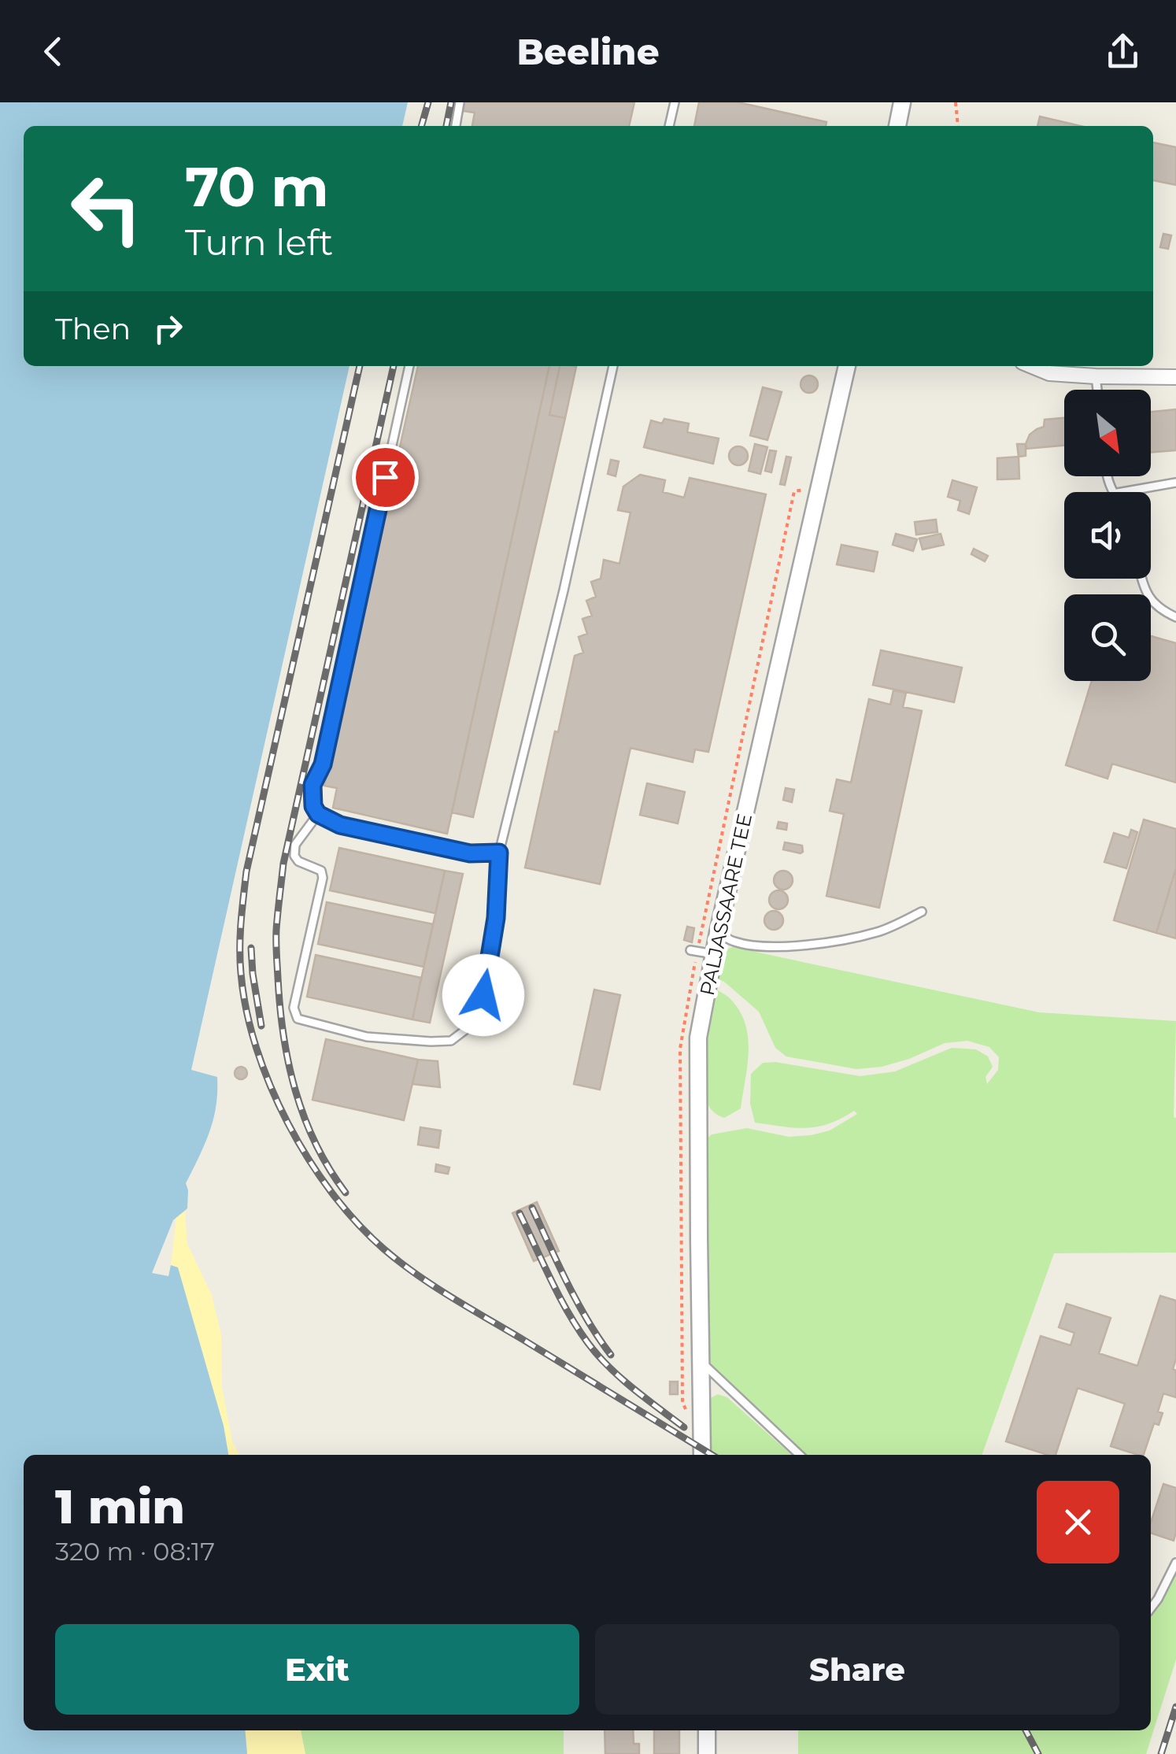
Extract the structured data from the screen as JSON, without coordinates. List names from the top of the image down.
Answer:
{
  "streets": {
    "street": ["PALJASSAARE TEE"]
  },
  "north": "bottom right",
  "page": {
    "header": "Beeline",
    "turn": ["70 m", "Turn left"],
    "then": "Then",
    "heading": ["1 min", "320 m · 08:17"],
    "buttons": ["Exit", "Share"]
  }
}
